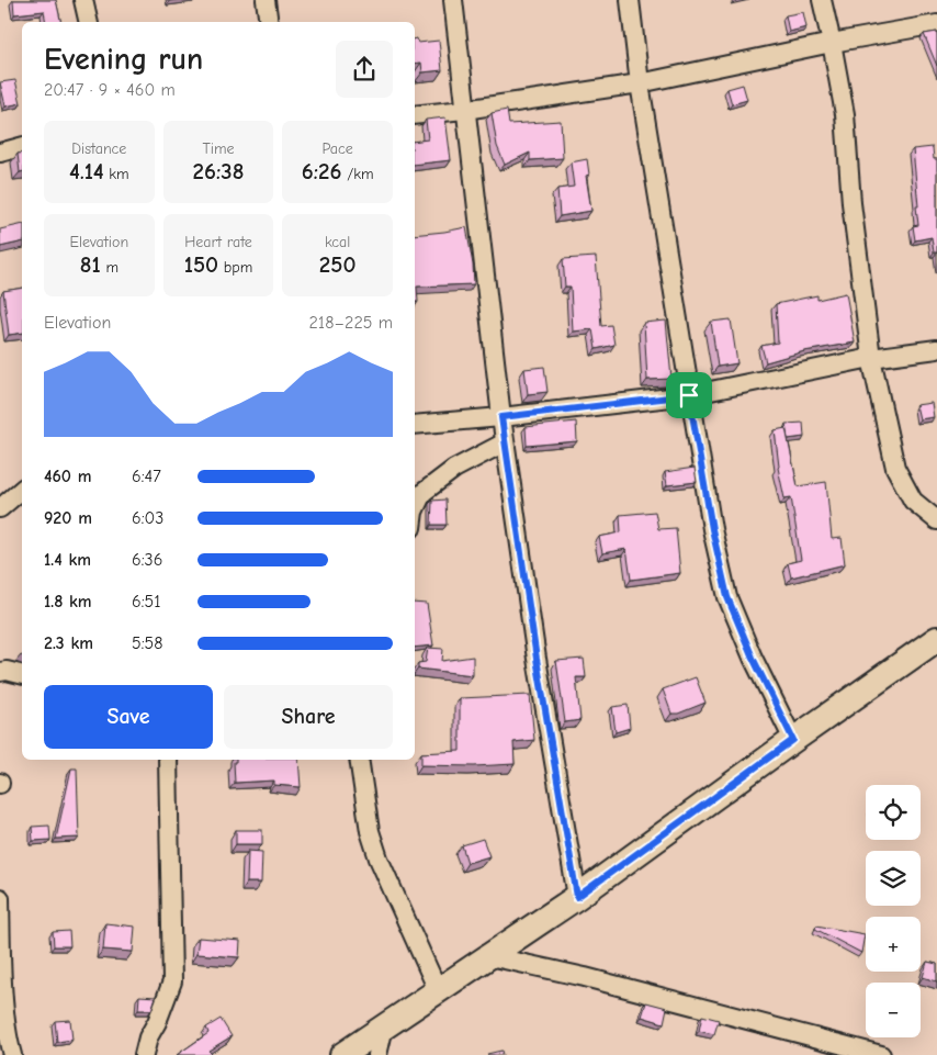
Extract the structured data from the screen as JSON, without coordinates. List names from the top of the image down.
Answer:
{
  "page": {
    "heading": ["Evening run", "20:47 · 9 × 460 m"],
    "stats": [
      ["Distance", "4.14 km"],
      ["Time", "26:38"],
      ["Pace", "6:26 /km"],
      ["Elevation", "81 m"],
      ["Heart rate", "150 bpm"],
      ["kcal", "250"]
    ],
    "chart": ["Elevation", "218–225 m"],
    "list": [
      {
        "name": "460 m",
        "note": "6:47"
      },
      {
        "name": "920 m",
        "note": "6:03"
      },
      {
        "name": "1.4 km",
        "note": "6:36"
      },
      {
        "name": "1.8 km",
        "note": "6:51"
      },
      {
        "name": "2.3 km",
        "note": "5:58"
      }
    ],
    "buttons": ["Save", "Share"],
    "map_buttons": ["+", "−"]
  }
}
